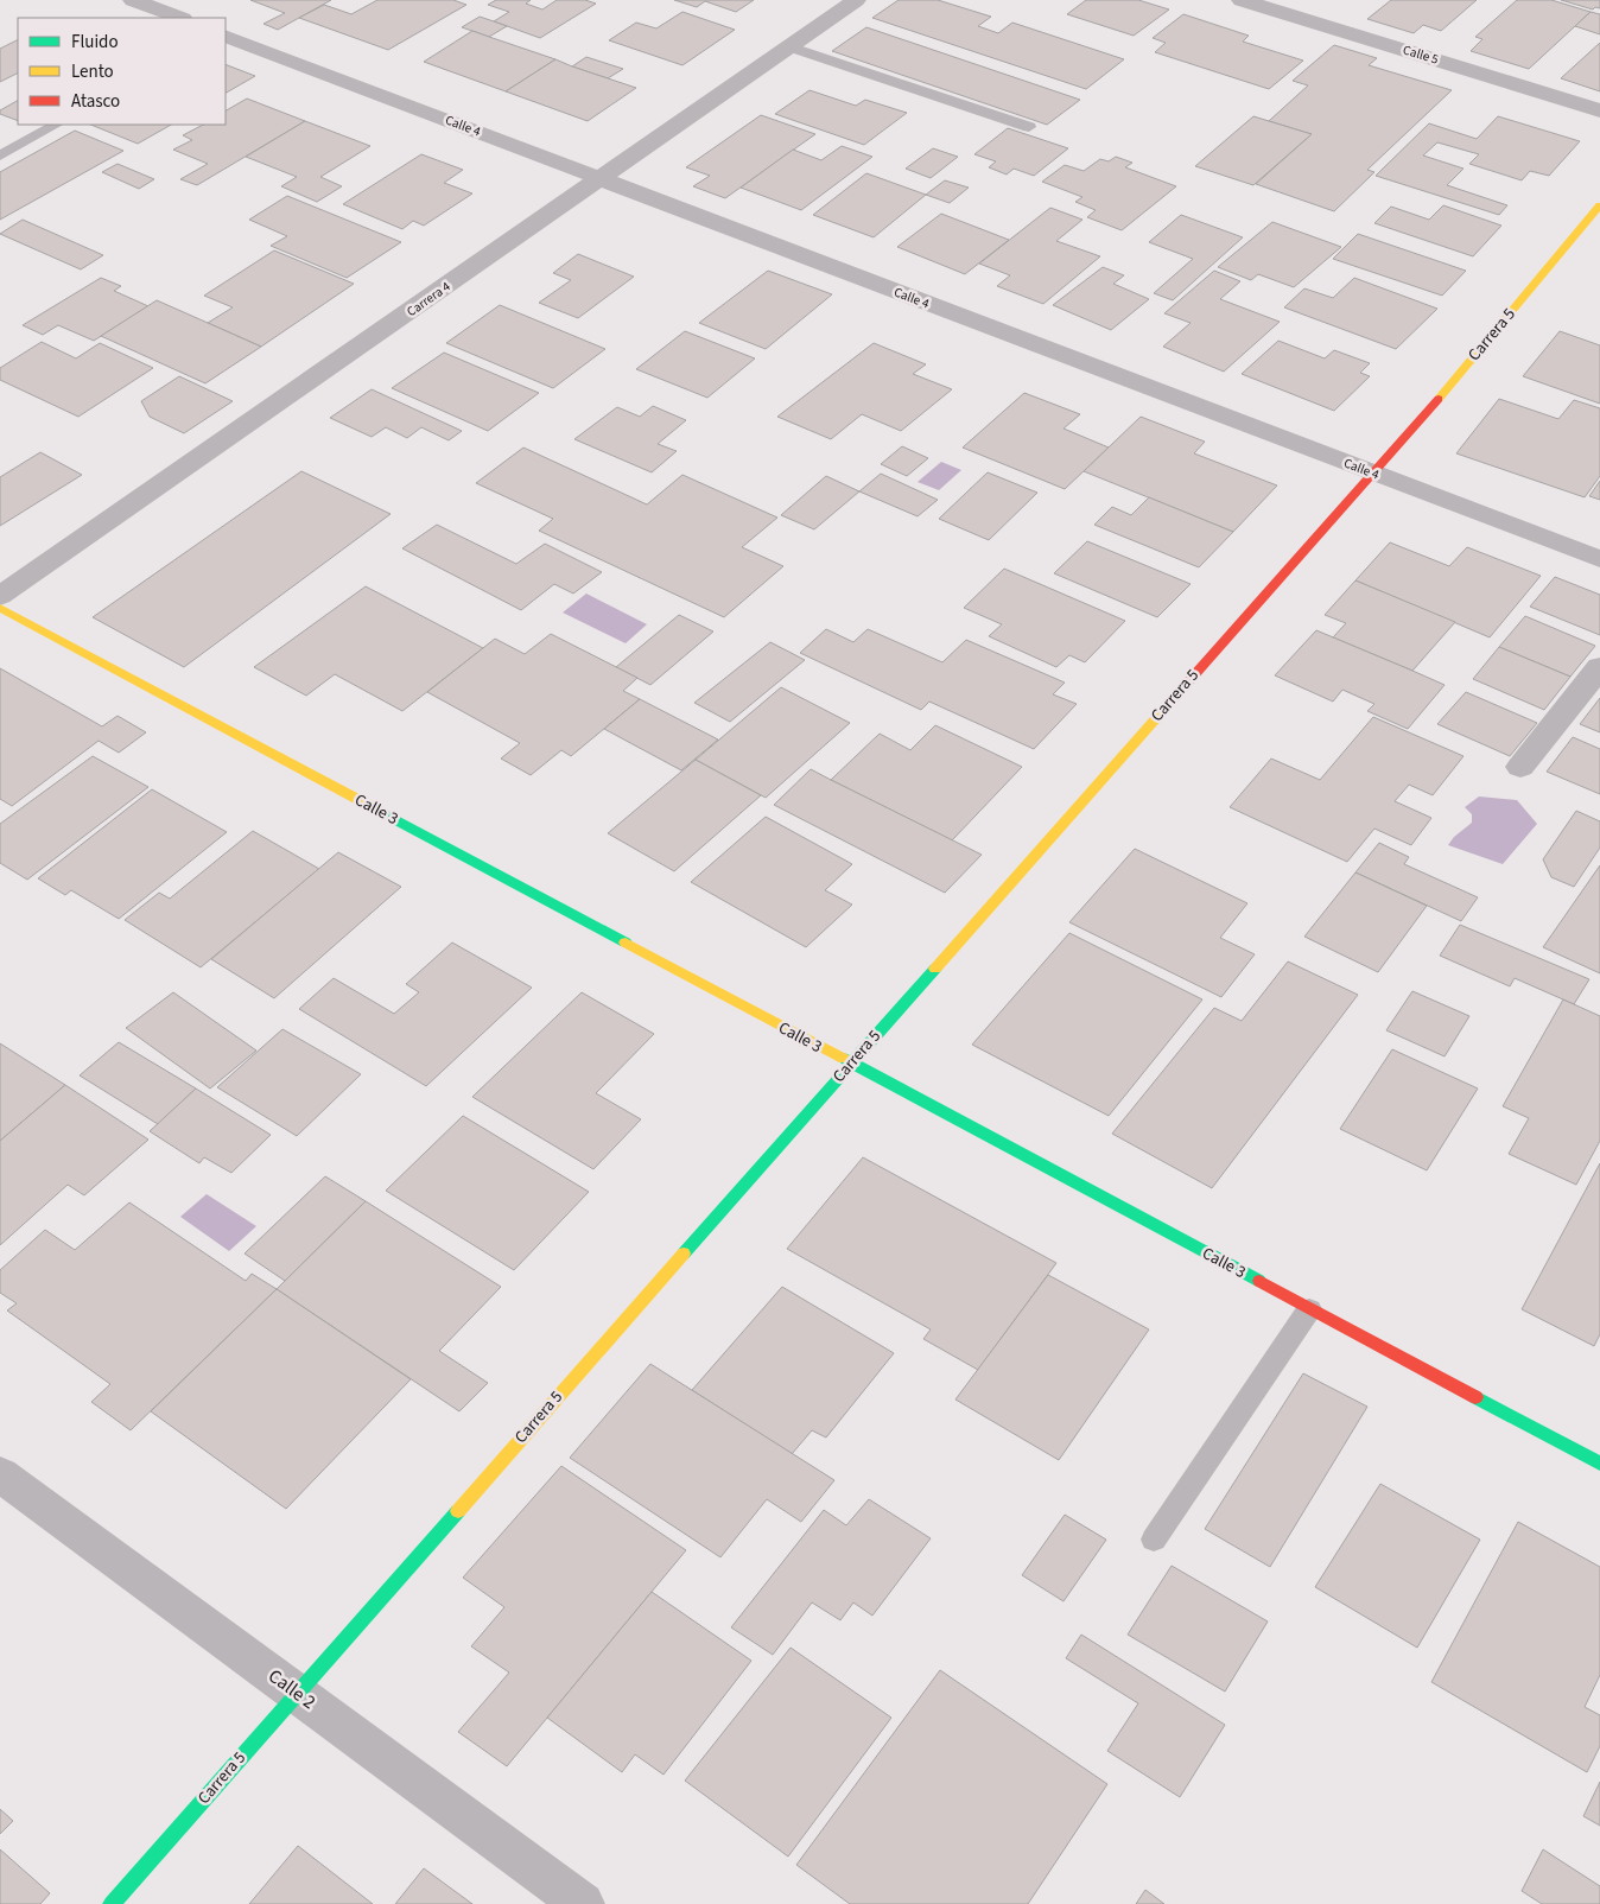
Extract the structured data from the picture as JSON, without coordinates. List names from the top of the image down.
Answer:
{
  "streets": {
    "street": [
      "Calle 5",
      "Calle 4",
      "Carrera 4",
      "Carrera 5",
      "Calle 3",
      "Calle 2"
    ]
  },
  "crossings": [
    ["Calle 4", "Carrera 4"],
    ["Calle 4", "Carrera 5"],
    ["Carrera 5", "Calle 3"],
    ["Carrera 5", "Calle 2"]
  ],
  "legend": ["Fluido", "Lento", "Atasco"]
}
